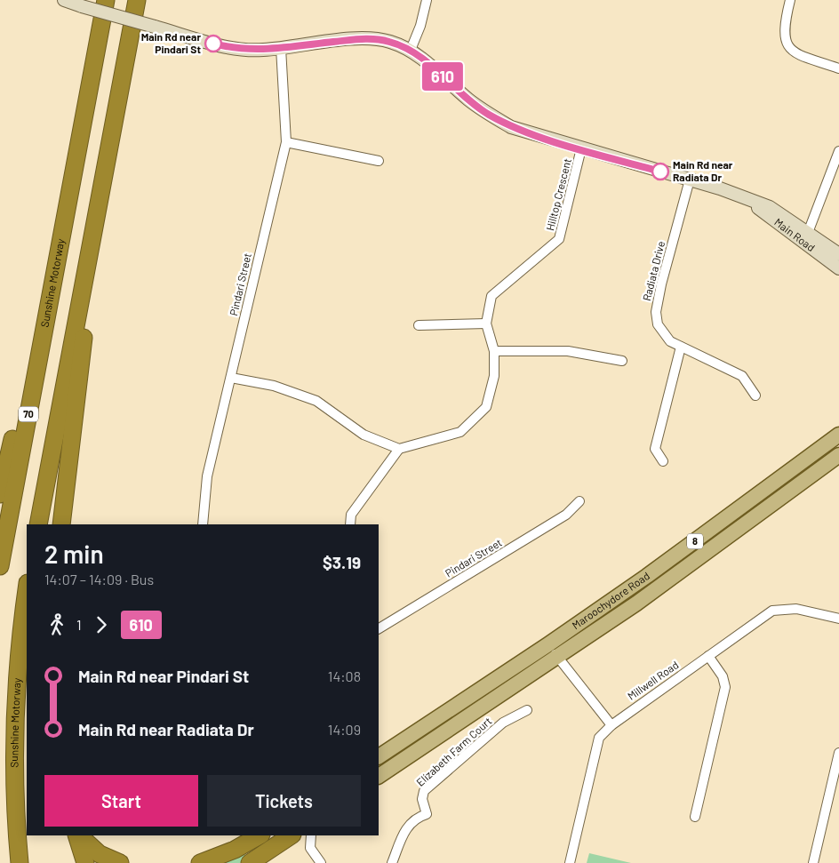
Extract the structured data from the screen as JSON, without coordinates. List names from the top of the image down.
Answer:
{
  "streets": {
    "highway": ["Sunshine Motorway", "70"],
    "main road": ["Main Road", "8", "Maroochydore Road"],
    "street": [
      "Hilltop Crescent",
      "Radiata Drive",
      "Pindari Street",
      "Millwell Road",
      "Elizabeth Farm Court"
    ]
  },
  "crossings": [
    ["Hilltop Crescent", "Main Road"],
    ["Main Road", "Radiata Drive"],
    ["Main Road", "Pindari Street"]
  ],
  "places": ["Main Rd near Pindari St", "Main Rd near Radiata Dr"],
  "lines": ["bus line 610"],
  "page": {
    "on_map": "610",
    "heading": ["2 min", "14:07 – 14:09 · Bus", "$3.19"],
    "legs": ["1", "610"],
    "list": [
      {
        "name": "Main Rd near Pindari St",
        "value": "14:08"
      },
      {
        "name": "Main Rd near Radiata Dr",
        "value": "14:09"
      }
    ],
    "buttons": ["Start", "Tickets"]
  }
}
